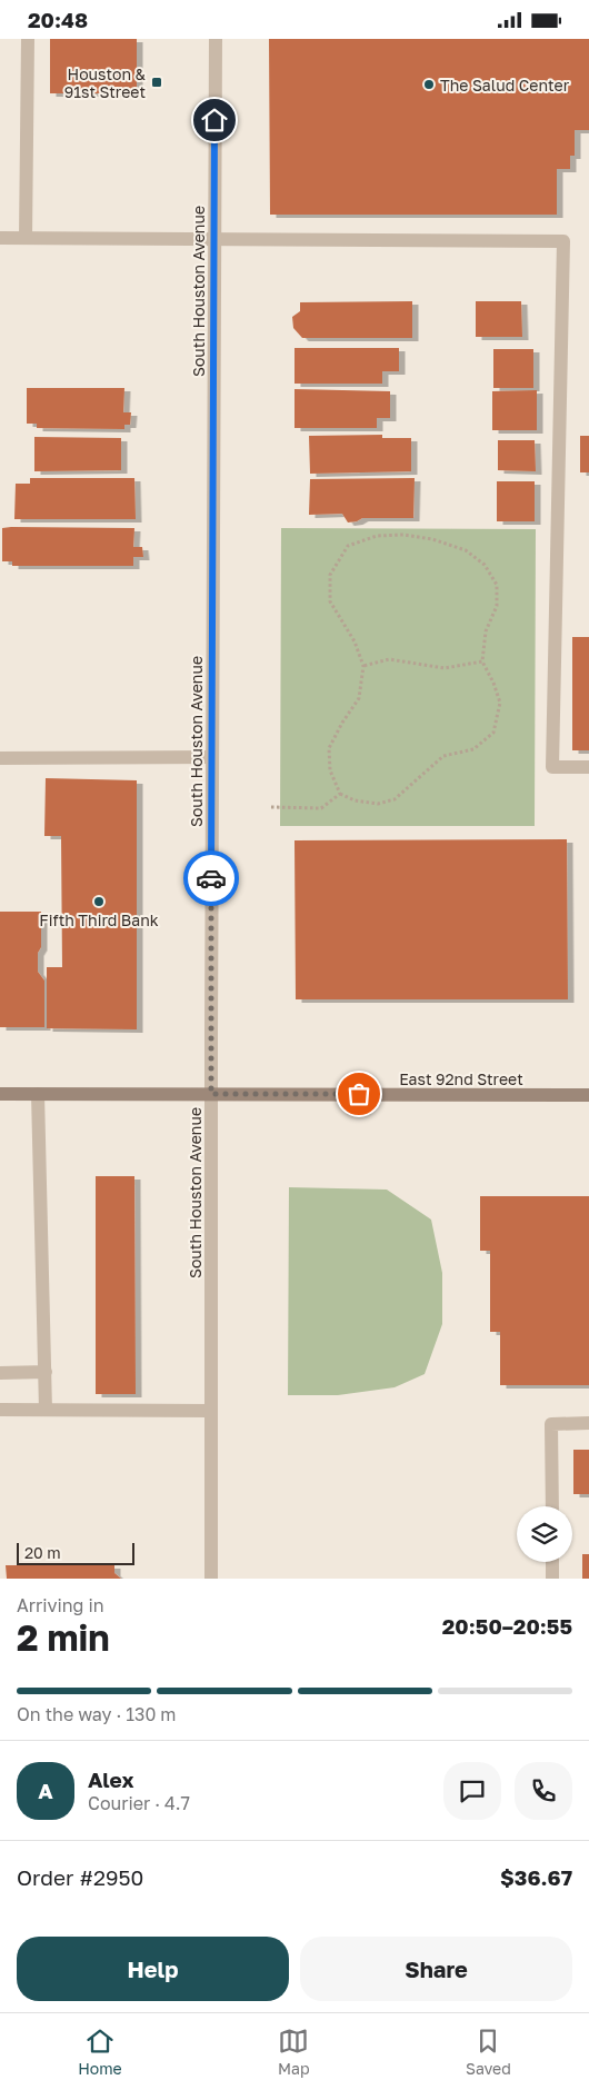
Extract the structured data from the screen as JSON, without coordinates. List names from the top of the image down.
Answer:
{
  "streets": {
    "street": ["South Houston Avenue", "East 92nd Street"]
  },
  "crossings": [
    ["South Houston Avenue", "East 92nd Street"]
  ],
  "places": {
    "transit": ["Houston & 91st Street"],
    "other": ["The Salud Center", "Fifth Third Bank"]
  },
  "scale_bar": "20 m",
  "page": {
    "status": "20:48",
    "scale": "20 m",
    "heading": ["2 min", "Arriving in", "20:50–20:55"],
    "panel": [
      "Alex",
      "Courier · 4.7",
      "Order #2950",
      "$36.67"
    ],
    "bar": "On the way · 130 m",
    "round": "A",
    "buttons": ["Help", "Share"],
    "tabs": ["Home", "Map", "Saved"]
  }
}
